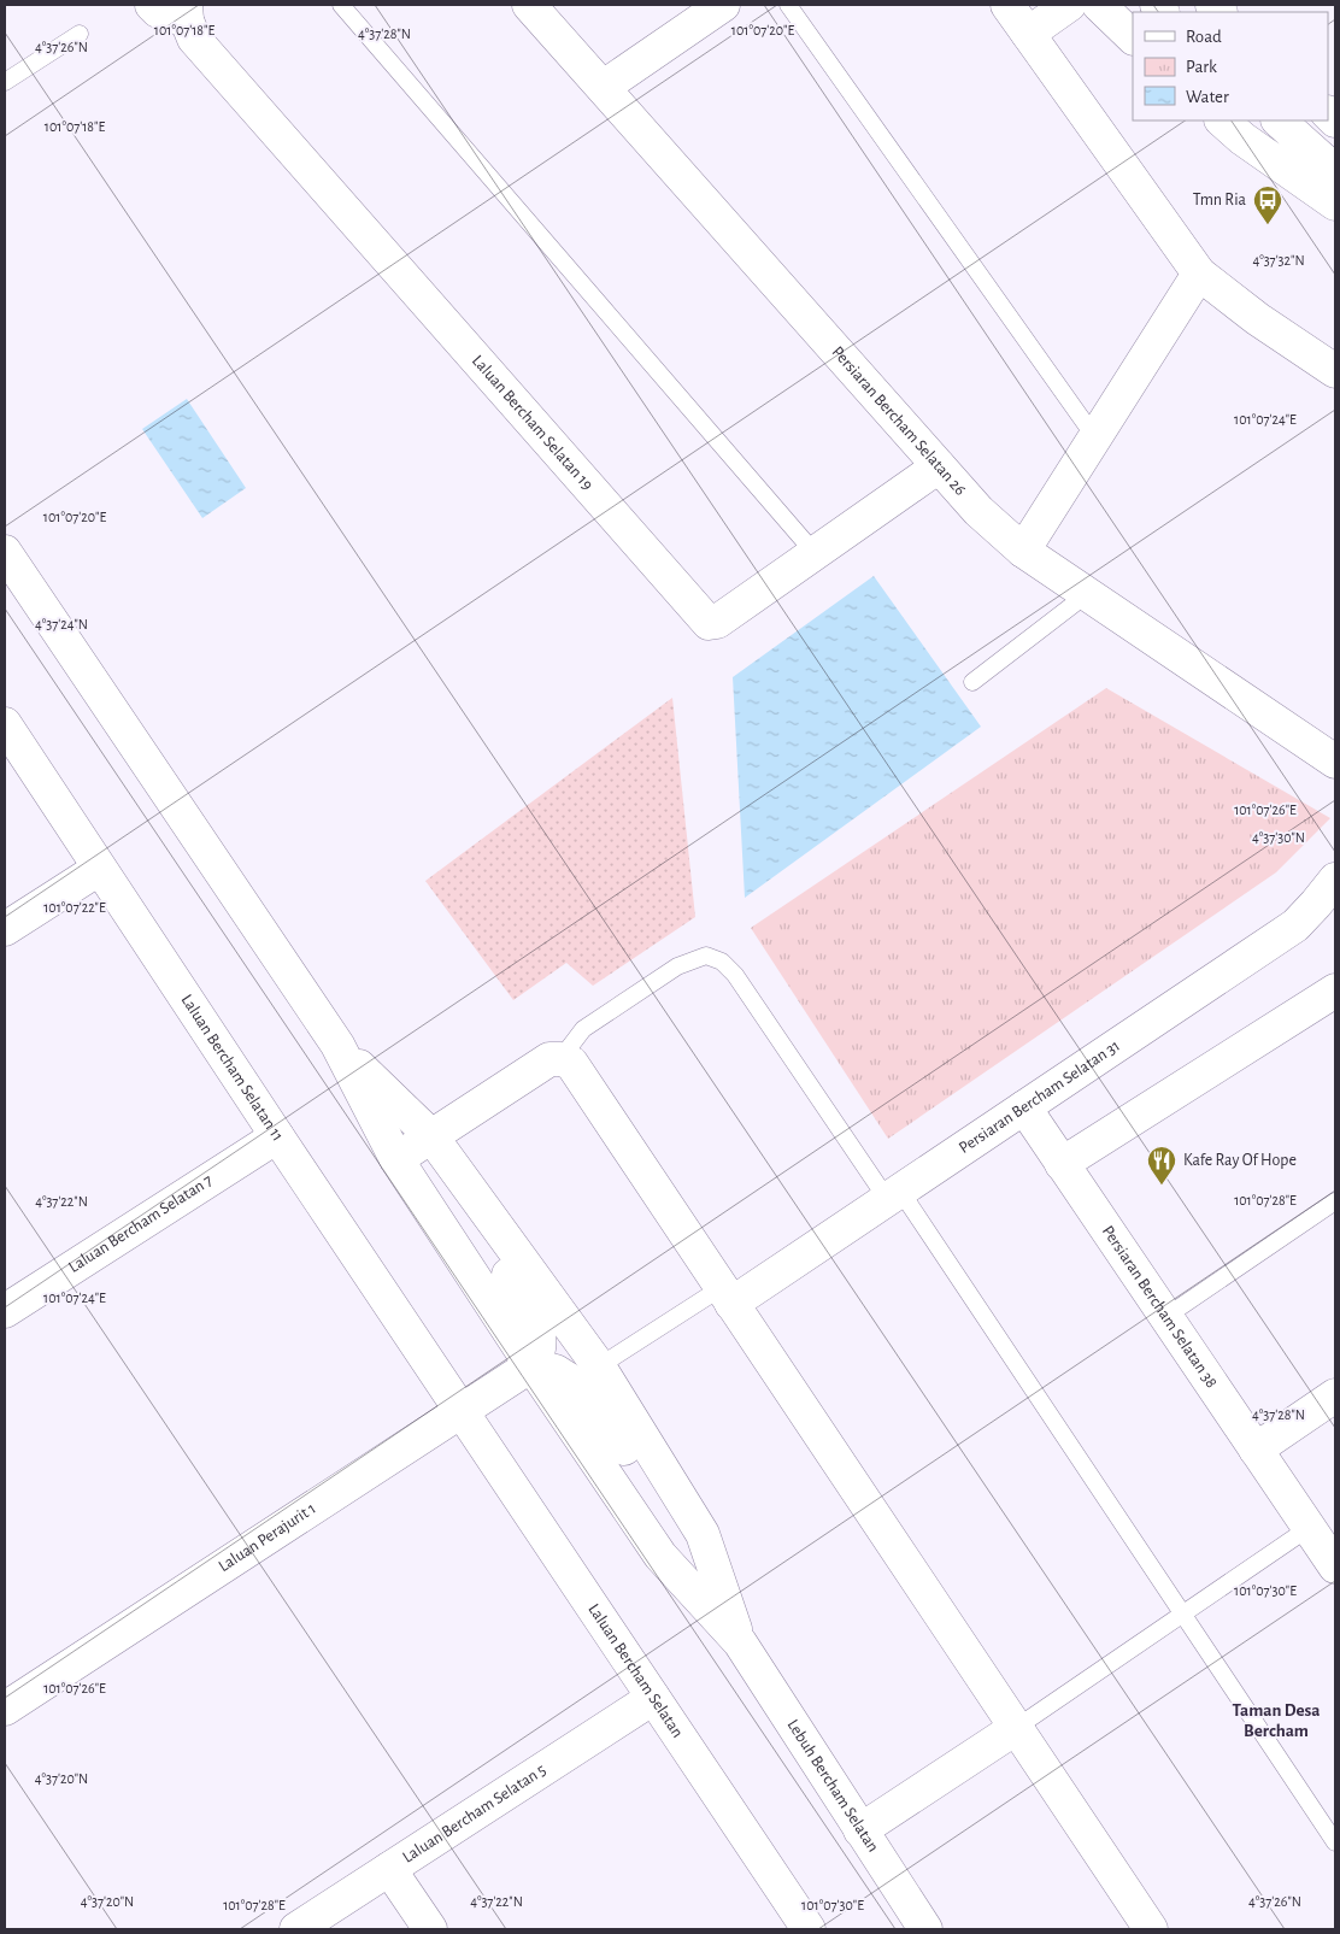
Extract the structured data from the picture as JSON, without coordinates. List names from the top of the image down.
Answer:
{
  "streets": {
    "street": [
      "Persiaran Bercham Selatan 26",
      "Laluan Bercham Selatan 19",
      "Laluan Bercham Selatan 11",
      "Persiaran Bercham Selatan 31",
      "Laluan Bercham Selatan 7",
      "Persiaran Bercham Selatan 38",
      "Laluan Perajurit 1",
      "Laluan Bercham Selatan",
      "Lebuh Bercham Selatan",
      "Laluan Bercham Selatan 5"
    ]
  },
  "crossings": [
    ["Persiaran Bercham Selatan 26", "Laluan Bercham Selatan 19"],
    ["Laluan Bercham Selatan 11", "Laluan Bercham Selatan 7"],
    ["Laluan Bercham Selatan 11", "Laluan Perajurit 1"],
    ["Laluan Bercham Selatan 11", "Laluan Bercham Selatan"],
    ["Persiaran Bercham Selatan 31", "Persiaran Bercham Selatan 38"],
    ["Laluan Perajurit 1", "Laluan Bercham Selatan"],
    ["Laluan Bercham Selatan", "Laluan Bercham Selatan 5"]
  ],
  "districts": ["Taman Desa Bercham"],
  "places": {
    "bus stop": ["Tmn Ria"],
    "restaurant": ["Kafe Ray Of Hope"]
  },
  "legend": ["Road", "Park", "Water"],
  "coordinates": [
    "101°07'18\"E",
    "101°07'20\"E",
    "4°37'28\"N",
    "4°37'26\"N",
    "4°37'32\"N",
    "101°07'24\"E",
    "4°37'24\"N",
    "101°07'26\"E",
    "4°37'30\"N",
    "101°07'22\"E",
    "101°07'28\"E",
    "4°37'22\"N",
    "101°07'30\"E",
    "4°37'20\"N"
  ]
}
